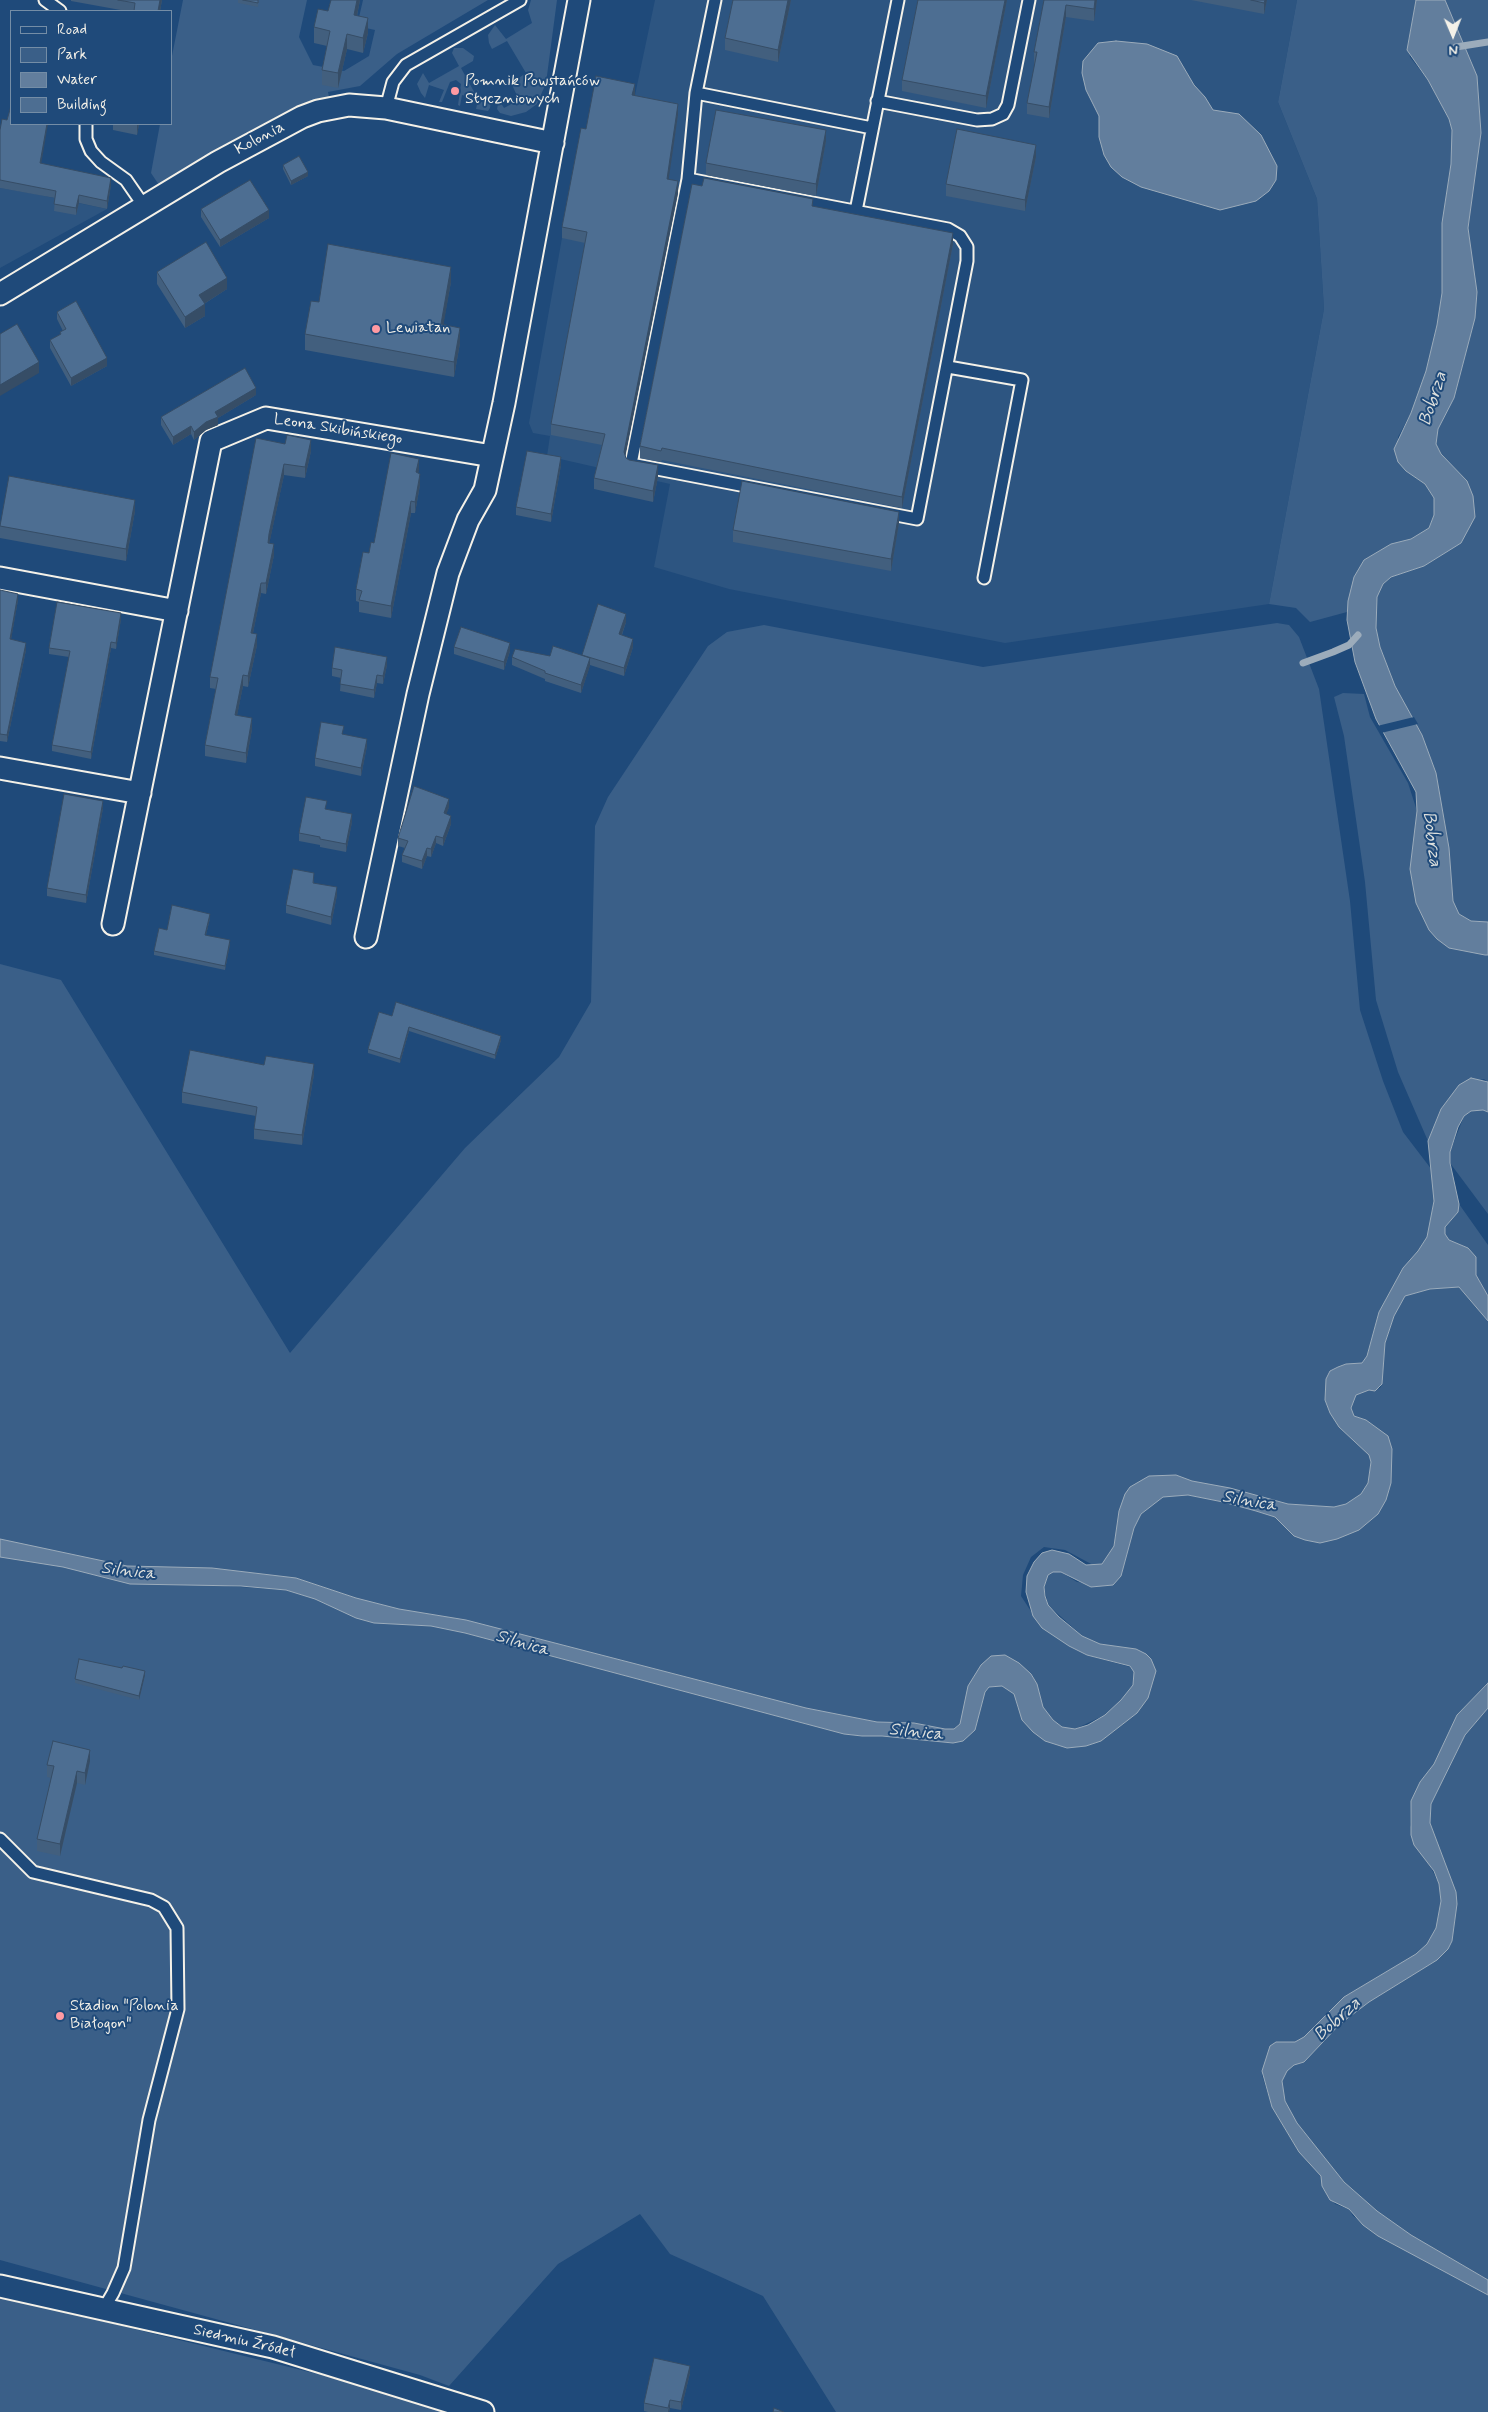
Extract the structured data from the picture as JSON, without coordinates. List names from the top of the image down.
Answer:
{
  "streets": {
    "street": ["Kolonia", "Leona Skibińskiego", "Siedmiu Źródeł"]
  },
  "water": ["Bobrza", "Silnica"],
  "places": ["Pomnik Powstańców Styczniowych", "Lewiatan", "Stadion \"Polonia Białogon\""],
  "legend": [
    "Road",
    "Park",
    "Water",
    "Building"
  ],
  "north": "bottom"
}
